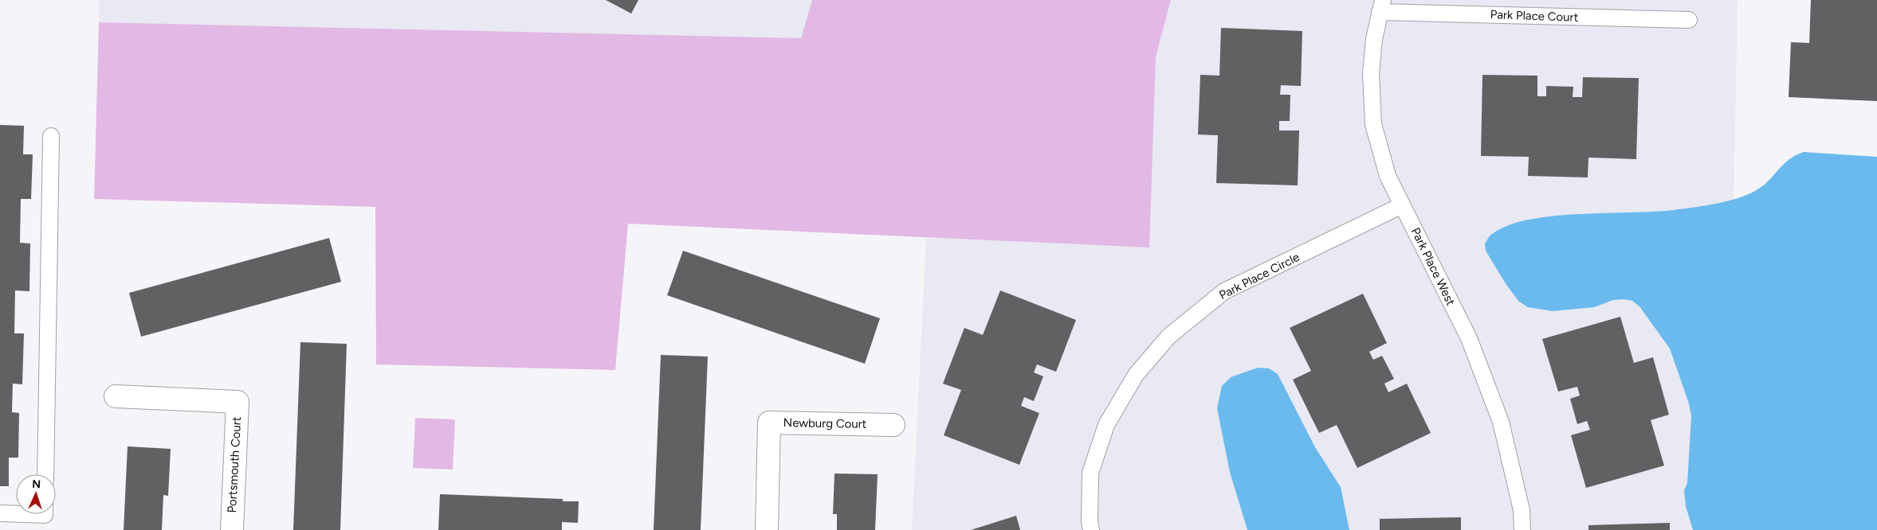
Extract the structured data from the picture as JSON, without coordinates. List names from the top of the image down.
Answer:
{
  "streets": {
    "street": ["Newburg Court", "Portsmouth Court"],
    "lane": ["Park Place Court", "Park Place West", "Park Place Circle"]
  },
  "crossings": [
    ["Park Place Court", "Park Place West"],
    ["Park Place West", "Park Place Circle"]
  ],
  "north": "top"
}
